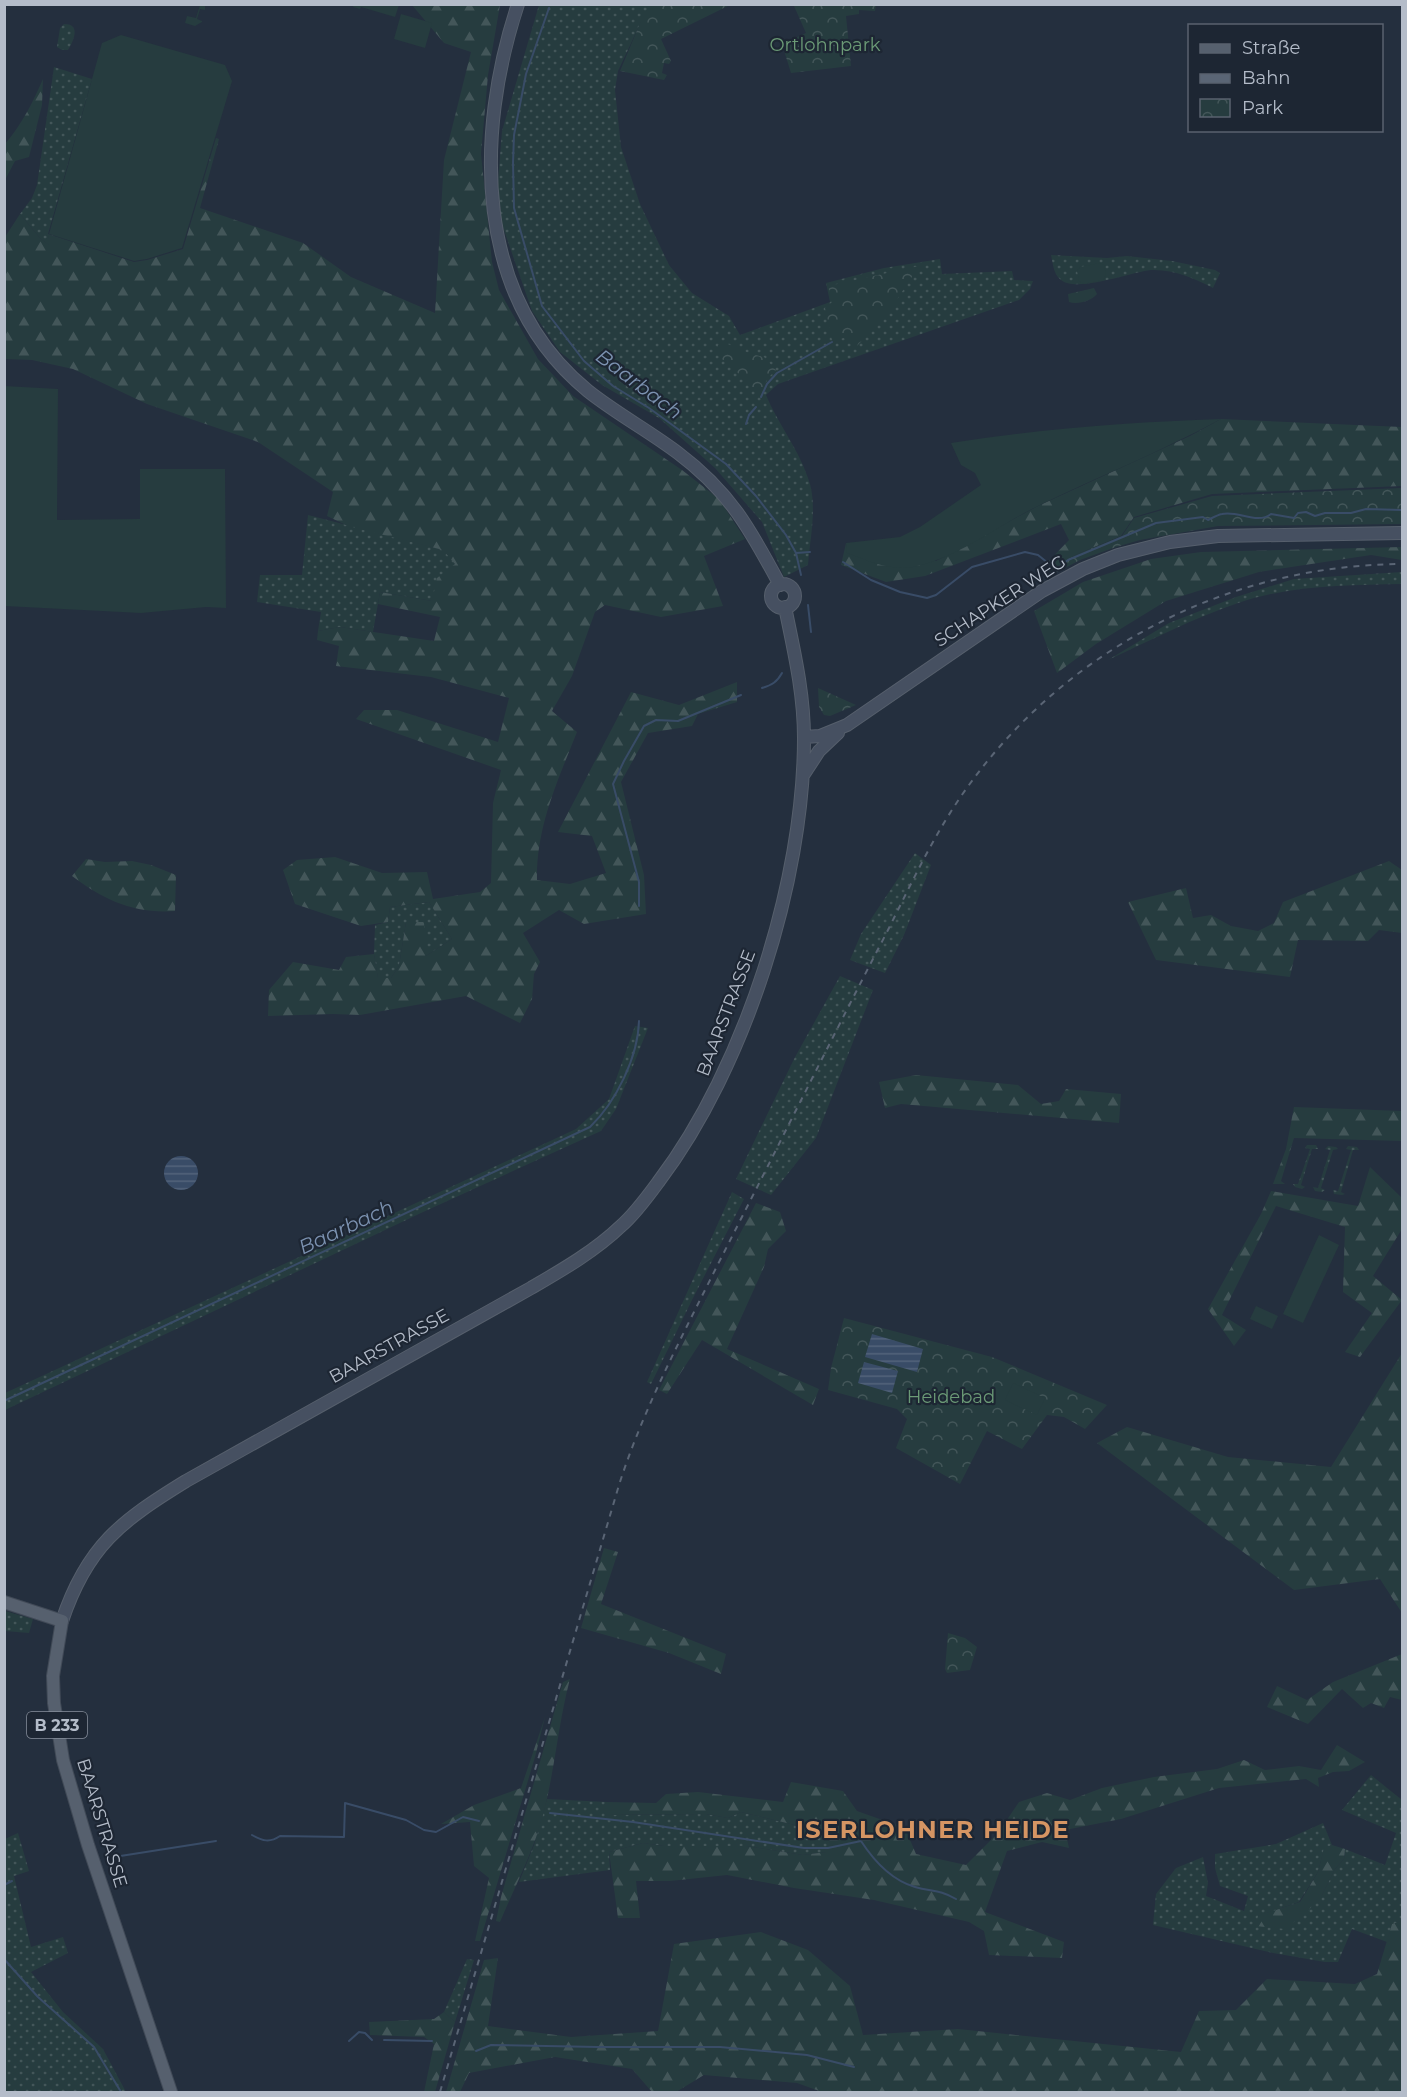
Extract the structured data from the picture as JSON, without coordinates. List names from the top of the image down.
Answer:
{
  "streets": {
    "main road": ["SCHAPKER WEG", "BAARSTRASSE", "B 233"]
  },
  "crossings": [
    ["SCHAPKER WEG", "BAARSTRASSE"]
  ],
  "districts": ["ISERLOHNER HEIDE"],
  "water": ["Baarbach"],
  "parks": ["Ortlohnpark", "Heidebad"],
  "legend": ["Straße", "Bahn", "Park"]
}
